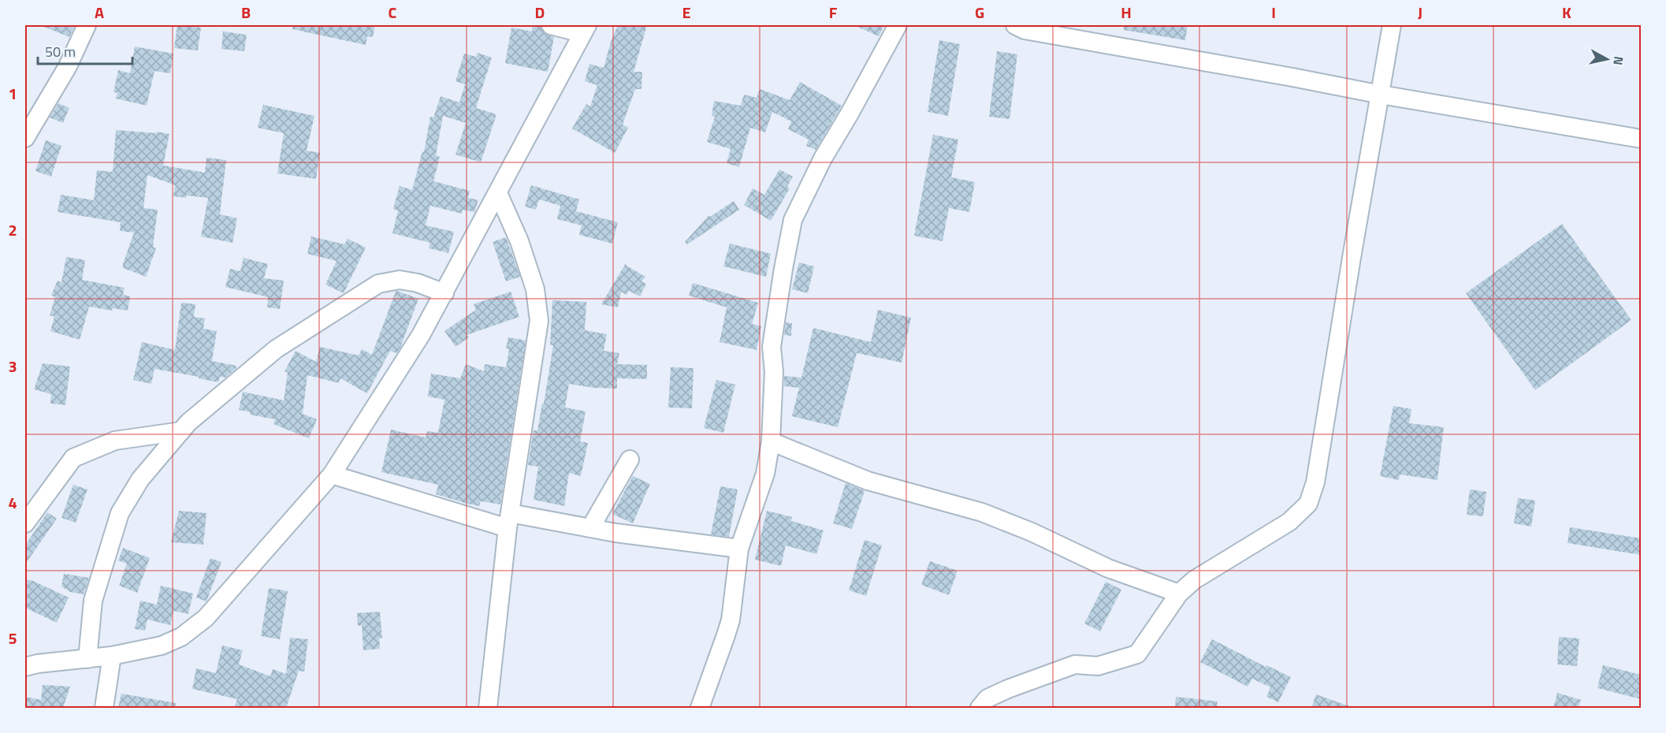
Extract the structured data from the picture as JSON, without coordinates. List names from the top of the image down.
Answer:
{
  "scale_bar": "50 m",
  "north": "right",
  "grid": {
    "columns": [
      "A",
      "B",
      "C",
      "D",
      "E",
      "F",
      "G",
      "H",
      "I",
      "J",
      "K"
    ],
    "rows": [
      "1",
      "2",
      "3",
      "4",
      "5"
    ]
  }
}
